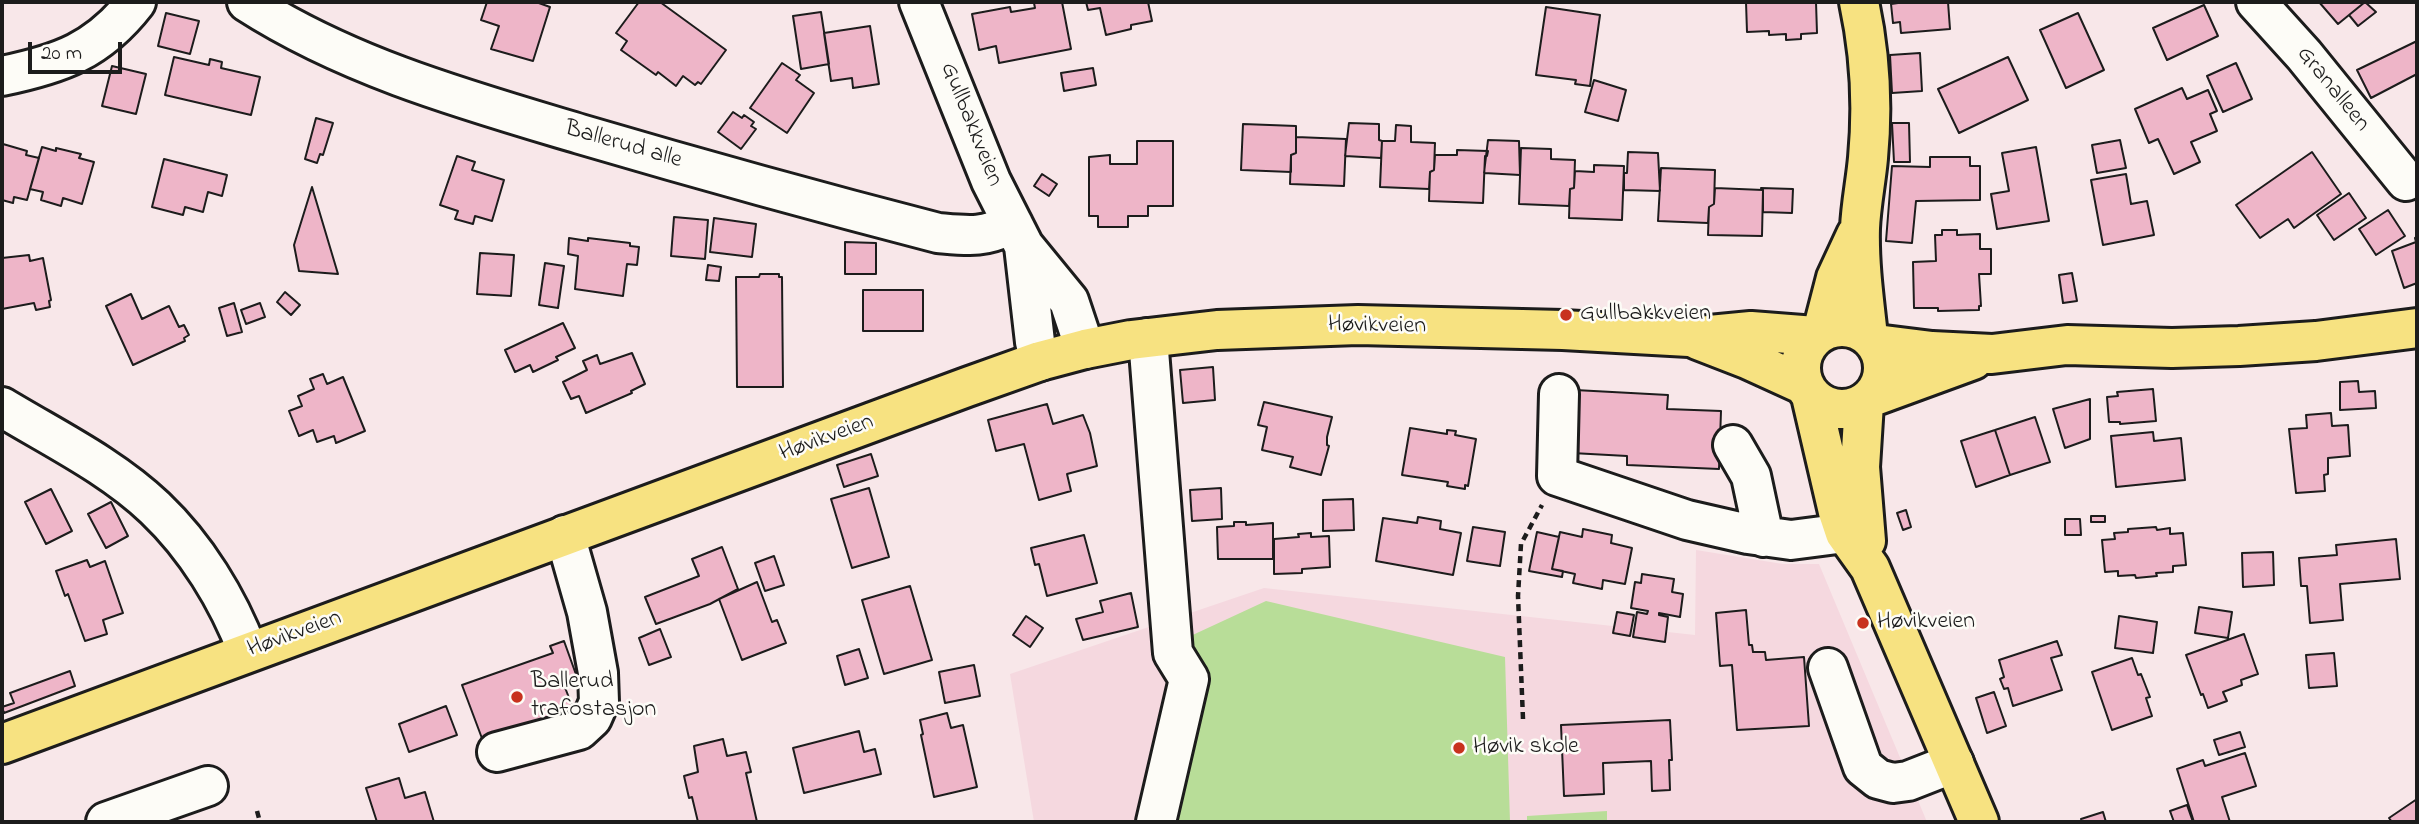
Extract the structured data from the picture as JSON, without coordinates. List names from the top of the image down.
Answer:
{
  "streets": {
    "main road": ["Høvikveien"],
    "street": ["Granalleen", "Gullbakkveien", "Ballerud alle"]
  },
  "crossings": [
    ["Gullbakkveien", "Ballerud alle"],
    ["Gullbakkveien", "Høvikveien"]
  ],
  "places": [
    "Gullbakkveien",
    "Høvikveien",
    "Ballerud trafostasjon",
    "Høvik skole"
  ],
  "scale_bar": "20 m"
}
